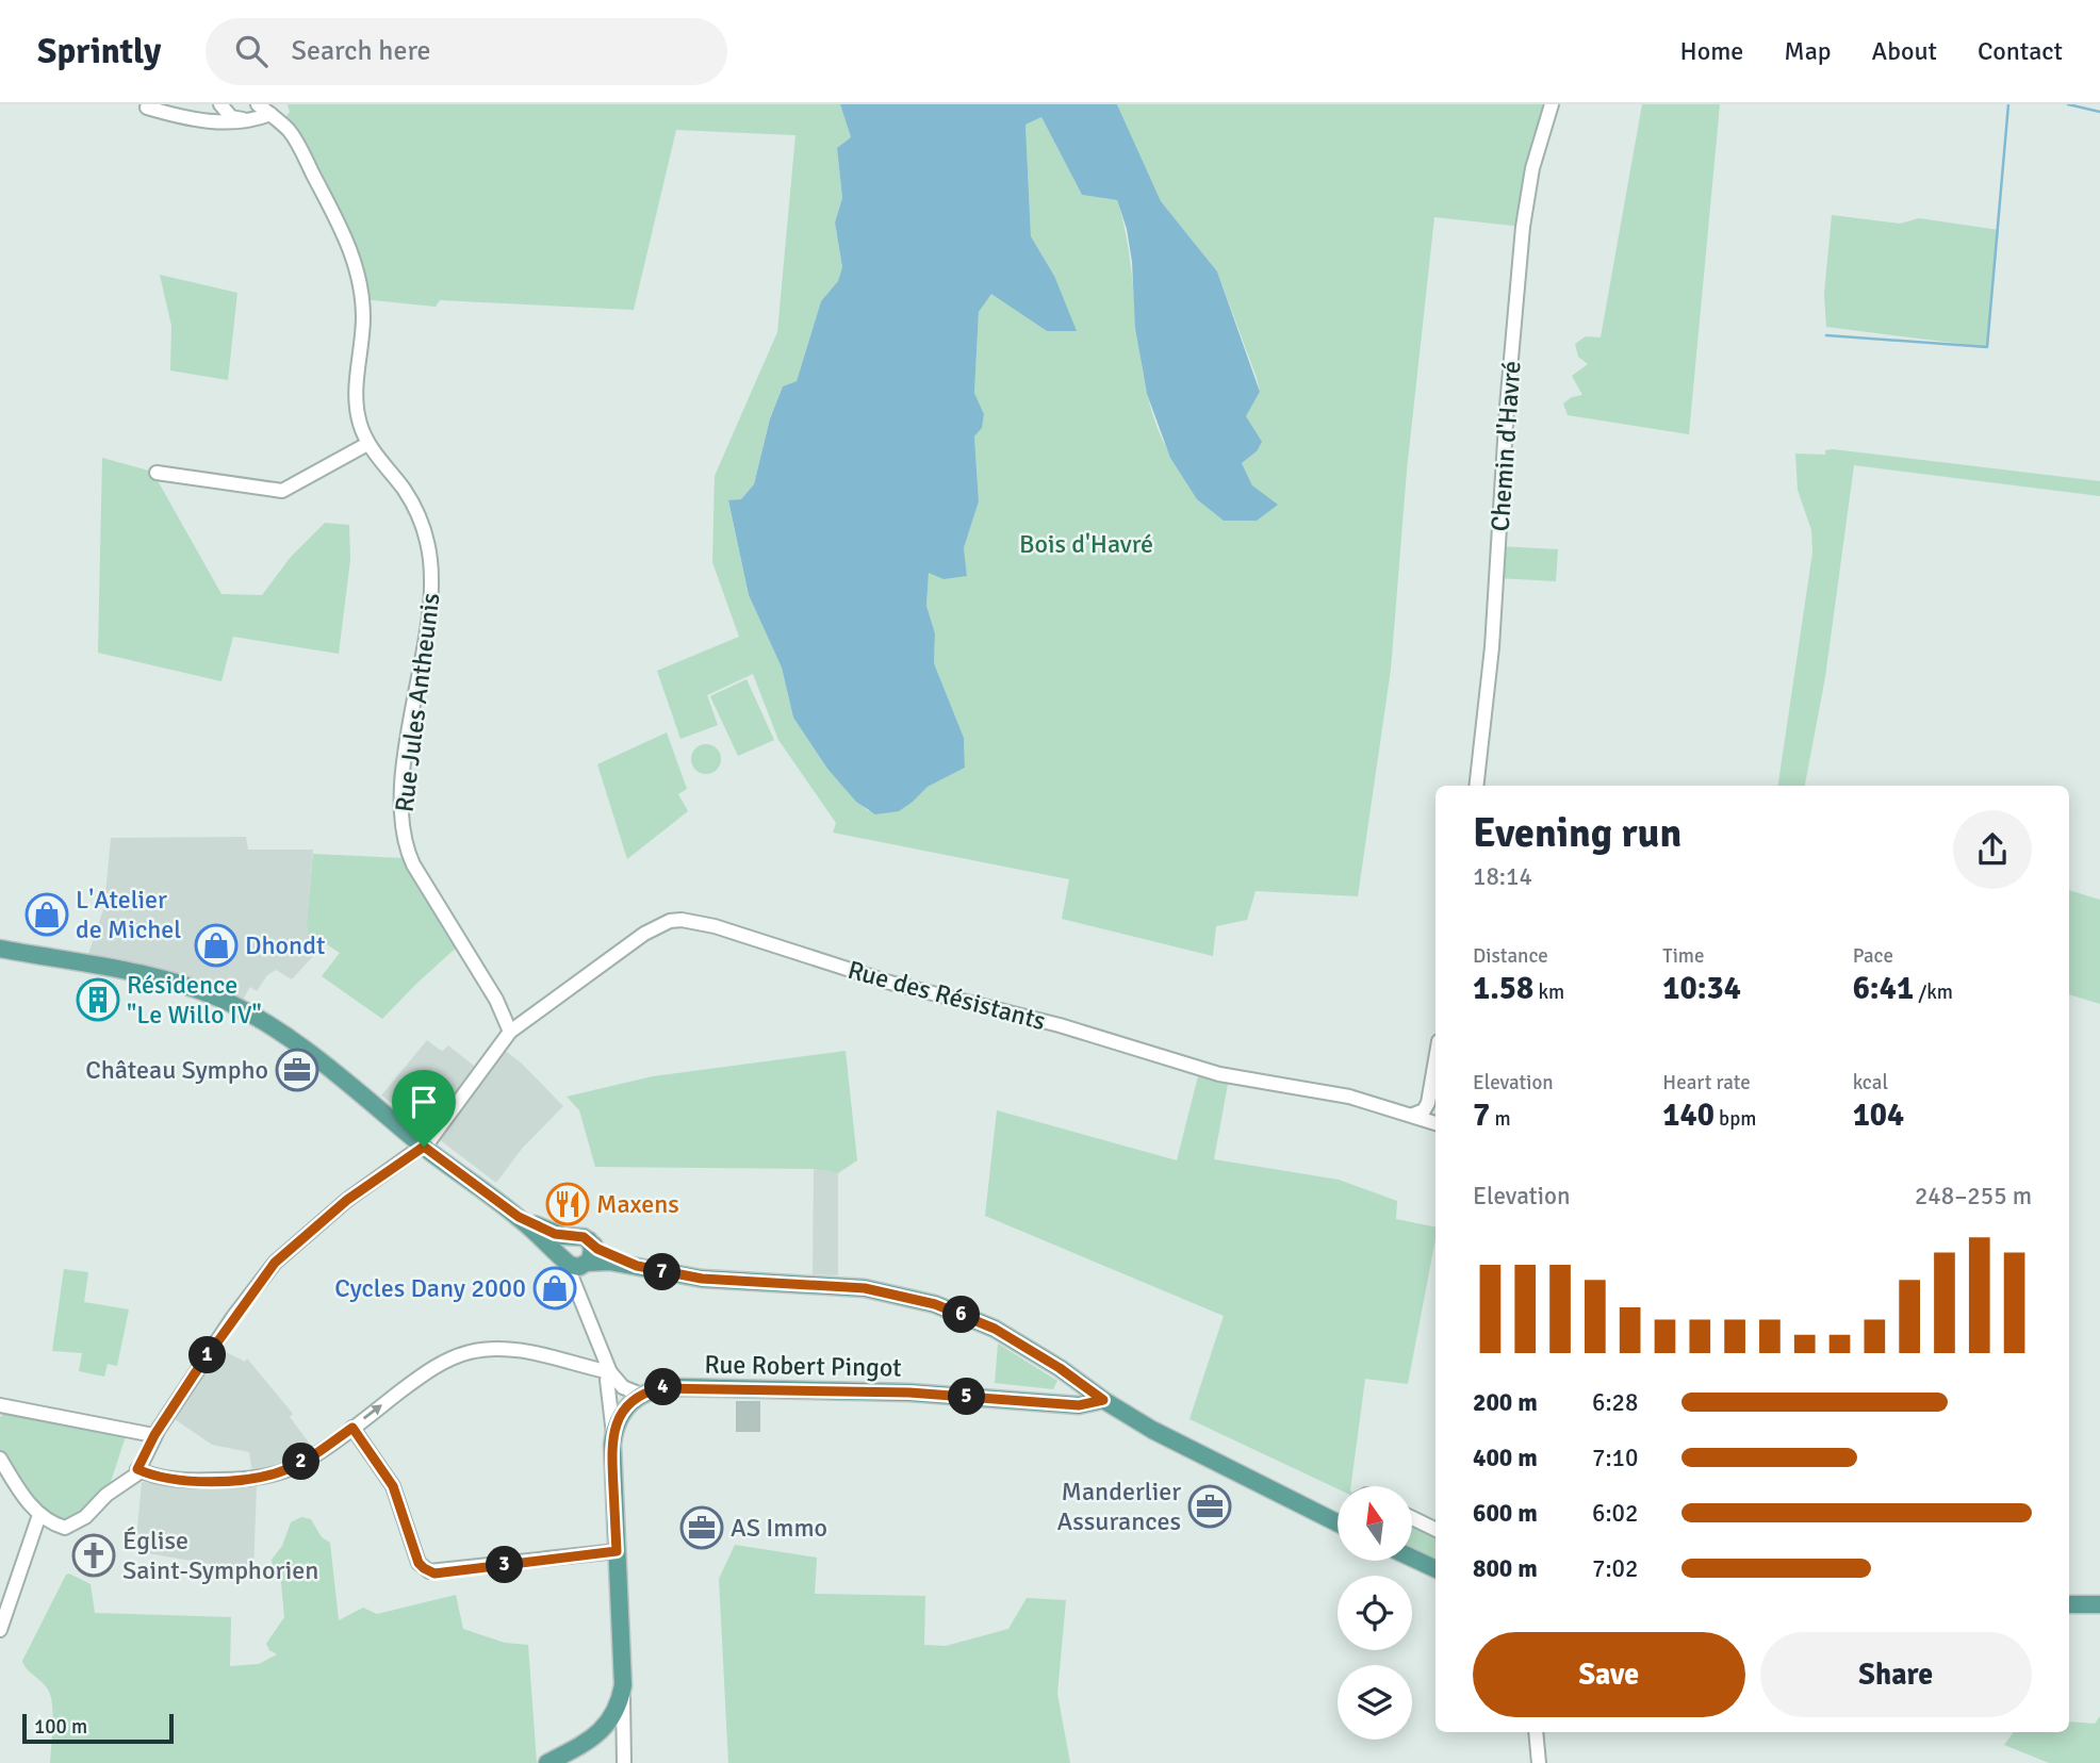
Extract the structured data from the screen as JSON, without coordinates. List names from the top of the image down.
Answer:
{
  "streets": {
    "main road": ["Rue Robert Pingot"],
    "street": ["Chemin d'Havré", "Rue Jules Antheunis", "Rue des Résistants"]
  },
  "crossings": [
    ["Rue Jules Antheunis", "Rue des Résistants"]
  ],
  "parks": ["Bois d'Havré"],
  "places": {
    "shop": ["L'Atelier de Michel", "Dhondt", "Cycles Dany 2000"],
    "building": ["Résidence \"Le Willo IV\""],
    "office": ["Château Sympho", "Manderlier Assurances", "AS Immo"],
    "restaurant": ["Maxens"],
    "church": ["Église Saint-Symphorien"]
  },
  "scale_bar": "100 m",
  "north": "top",
  "page": {
    "header": "Sprintly",
    "search": "Search here",
    "nav": [
      "Home",
      "Map",
      "About",
      "Contact"
    ],
    "heading": ["Evening run", "18:14"],
    "stats": [
      ["Distance", "1.58 km"],
      ["Time", "10:34"],
      ["Pace", "6:41 /km"],
      ["Elevation", "7 m"],
      ["Heart rate", "140 bpm"],
      ["kcal", "104"]
    ],
    "chart": ["Elevation", "248–255 m"],
    "pins": [
      "7",
      "6",
      "1",
      "4",
      "5",
      "2",
      "3"
    ],
    "list": [
      {
        "name": "200 m",
        "note": "6:28"
      },
      {
        "name": "400 m",
        "note": "7:10"
      },
      {
        "name": "600 m",
        "note": "6:02"
      },
      {
        "name": "800 m",
        "note": "7:02"
      }
    ],
    "buttons": ["Save", "Share"],
    "scale": "100 m"
  }
}
